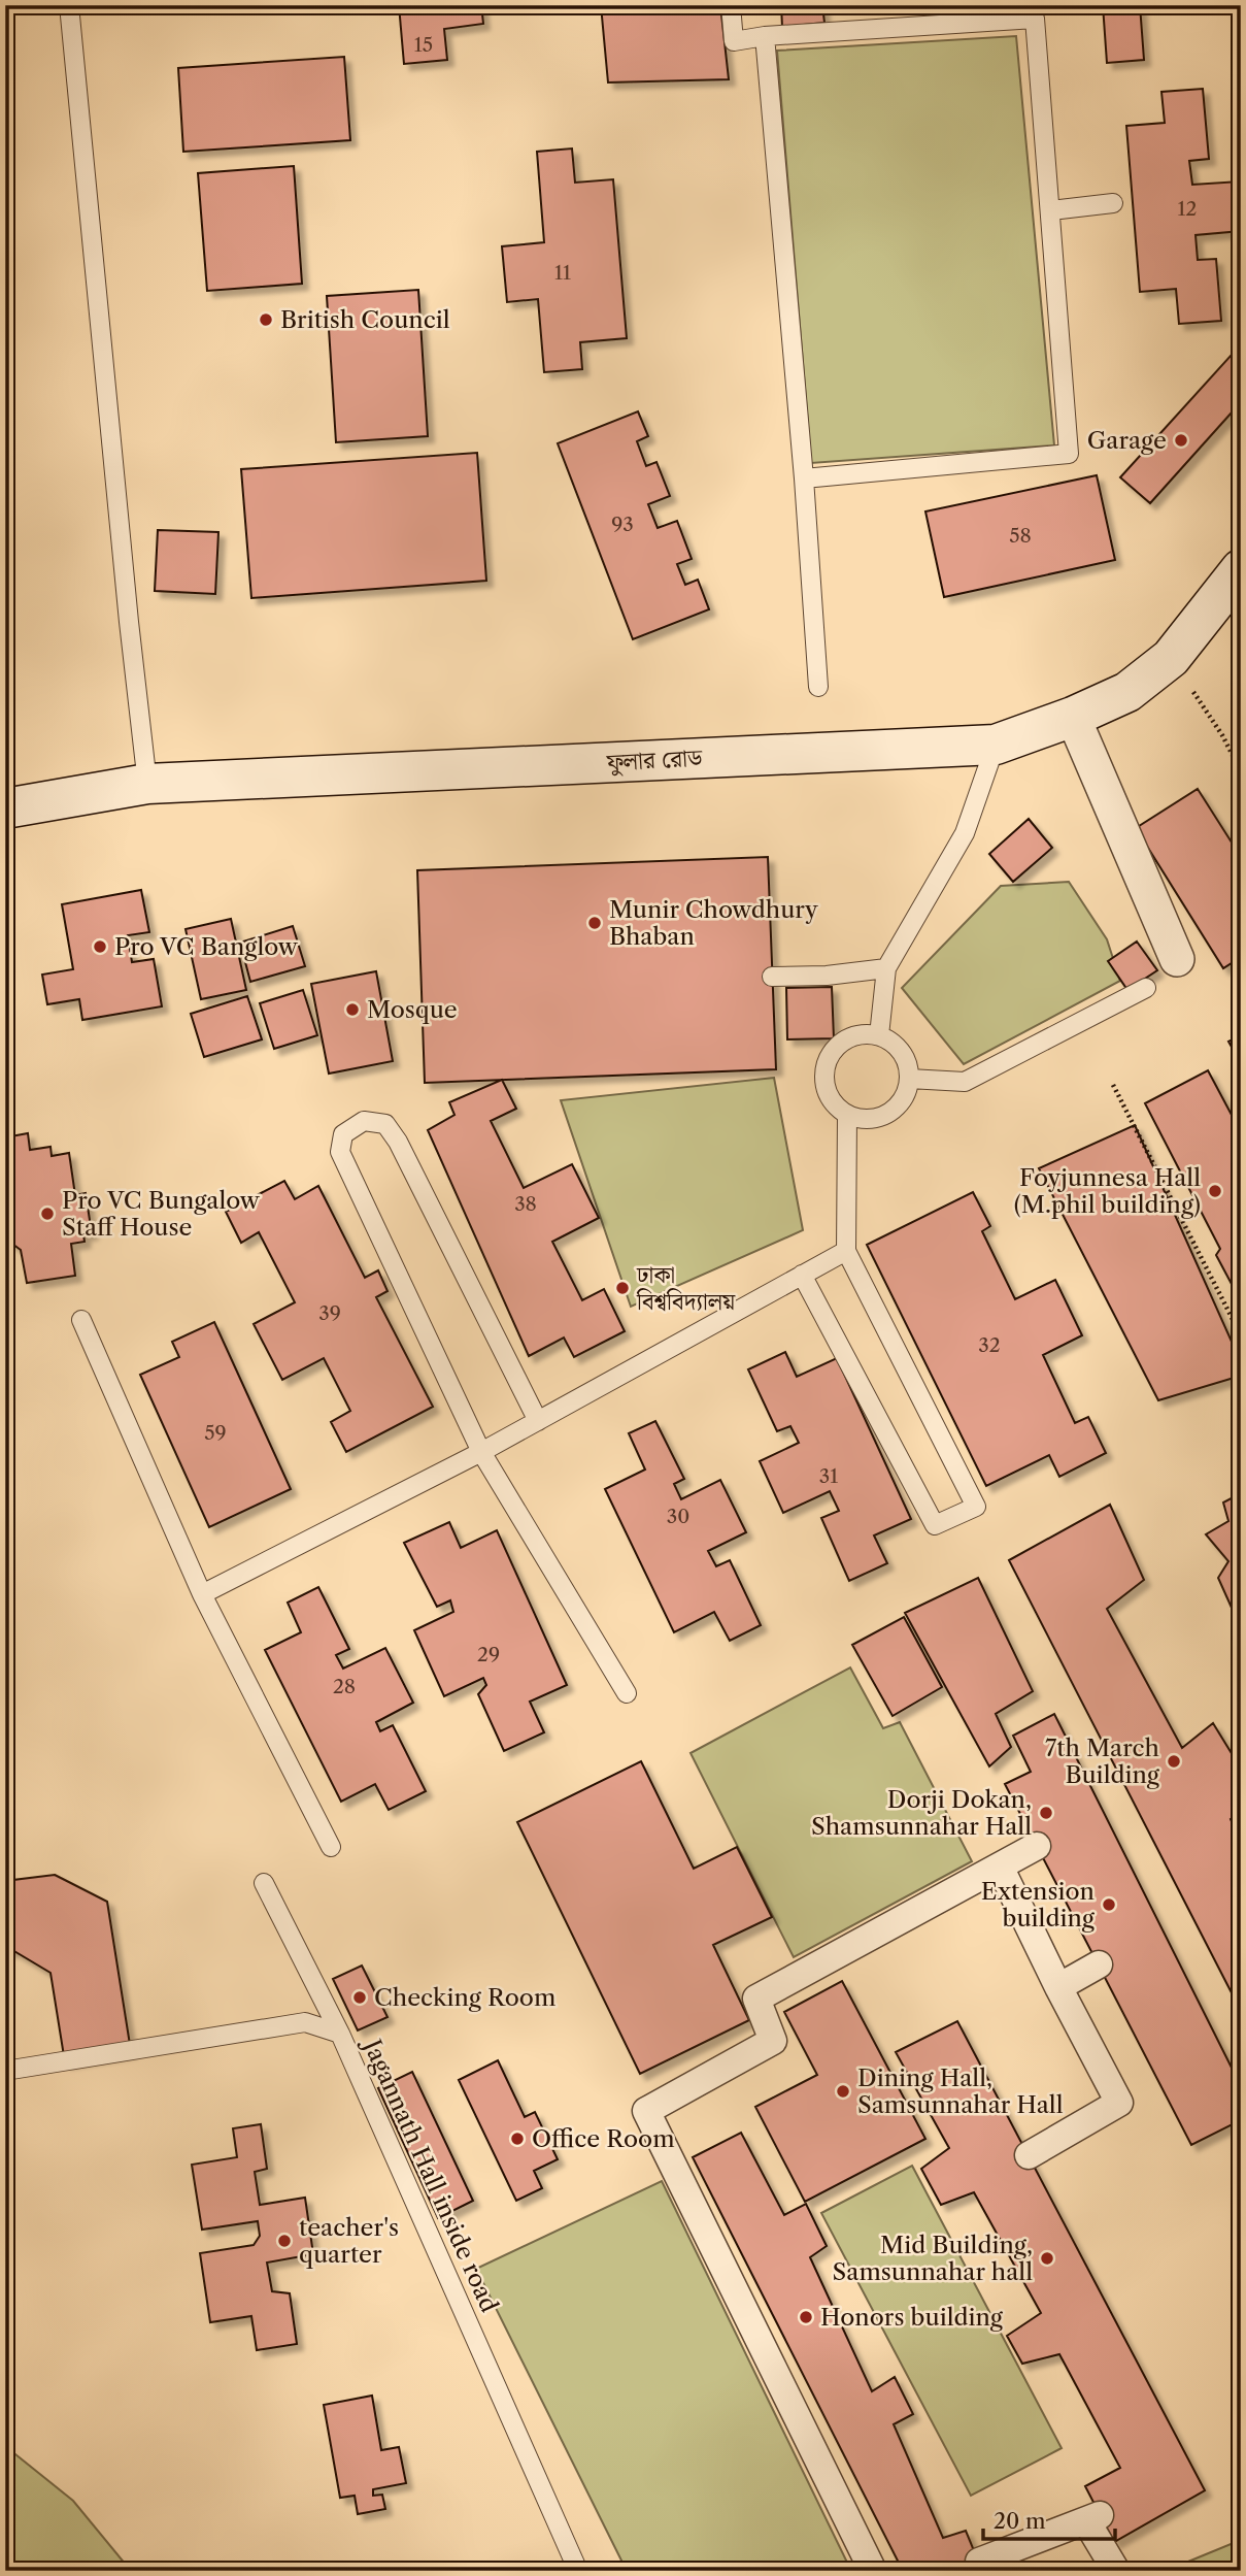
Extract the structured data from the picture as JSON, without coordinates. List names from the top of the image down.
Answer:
{
  "streets": {
    "main road": ["ফুলার রোড"],
    "lane": ["Jagannath Hall inside road"]
  },
  "places": [
    "British Council",
    "Garage",
    "Munir Chowdhury Bhaban",
    "Pro VC Banglow",
    "Mosque",
    "Foyjunnesa Hall (M.phil building)",
    "Pro VC Bungalow Staff House",
    "ঢাকা বিশ্ববিদ্যালয়",
    "7th March Building",
    "Dorji Dokan, Shamsunnahar Hall",
    "Extension building",
    "Checking Room",
    "Dining Hall, Samsunnahar Hall",
    "Office Room",
    "teacher's quarter",
    "Mid Building, Samsunnahar hall",
    "Honors building"
  ],
  "house_numbers": [
    "15",
    "12",
    "11",
    "93",
    "58",
    "38",
    "39",
    "32",
    "59",
    "31",
    "30",
    "29",
    "28"
  ],
  "scale_bar": "20 m"
}
